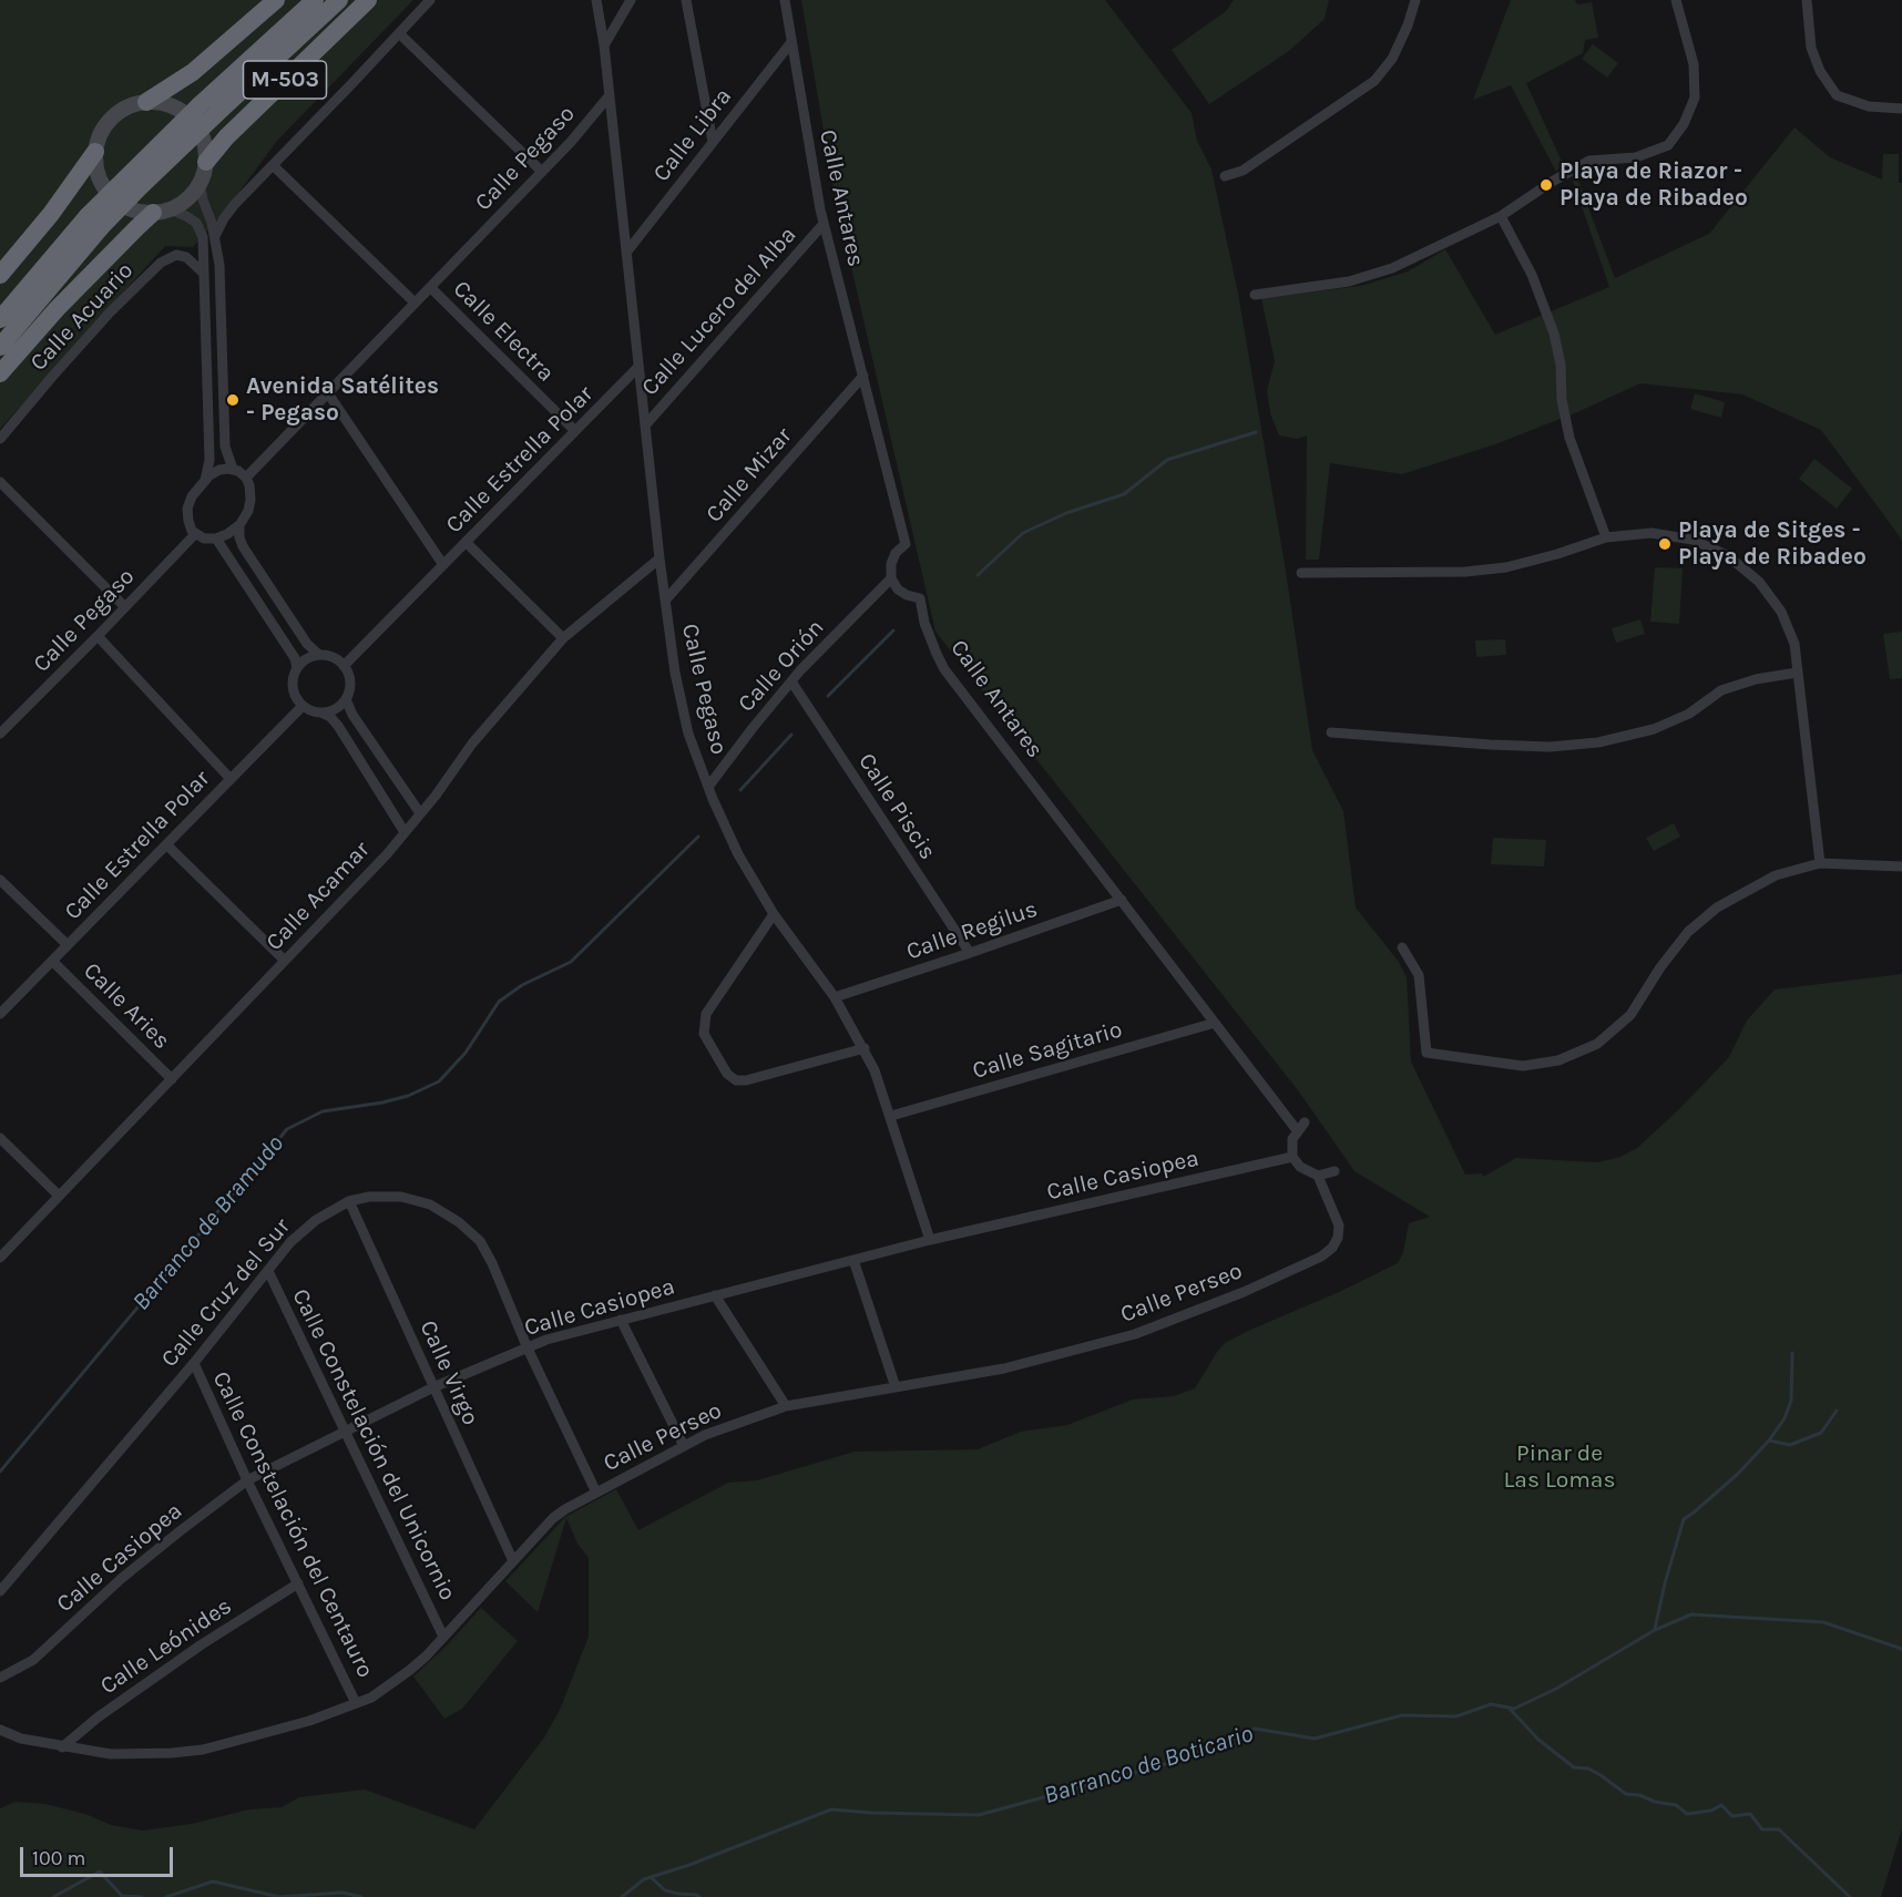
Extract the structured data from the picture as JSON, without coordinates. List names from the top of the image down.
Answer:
{
  "streets": {
    "highway": ["M-503"],
    "street": [
      "Calle Libra",
      "Calle Pegaso",
      "Calle Antares",
      "Calle Lucero del Alba",
      "Calle Acuario",
      "Calle Electra",
      "Calle Estrella Polar",
      "Calle Mizar",
      "Calle Orión",
      "Calle Piscis",
      "Calle Acamar",
      "Calle Regilus",
      "Calle Aries",
      "Calle Sagitario",
      "Calle Casiopea",
      "Calle Cruz del Sur",
      "Calle Perseo",
      "Calle Virgo",
      "Calle Constelación del Unicornio",
      "Calle Constelación del Centauro",
      "Calle Leónides"
    ]
  },
  "crossings": [
    ["Calle Libra", "Calle Pegaso"],
    ["Calle Libra", "Calle Antares"],
    ["Calle Pegaso", "Calle Lucero del Alba"],
    ["Calle Pegaso", "Calle Electra"],
    ["Calle Pegaso", "Calle Estrella Polar"],
    ["Calle Pegaso", "Calle Mizar"],
    ["Calle Pegaso", "Calle Orión"],
    ["Calle Pegaso", "Calle Acamar"],
    ["Calle Pegaso", "Calle Regilus"],
    ["Calle Pegaso", "Calle Sagitario"],
    ["Calle Pegaso", "Calle Casiopea"],
    ["Calle Antares", "Calle Lucero del Alba"],
    ["Calle Antares", "Calle Mizar"],
    ["Calle Antares", "Calle Orión"],
    ["Calle Antares", "Calle Regilus"],
    ["Calle Antares", "Calle Sagitario"],
    ["Calle Antares", "Calle Casiopea"],
    ["Calle Electra", "Calle Estrella Polar"],
    ["Calle Estrella Polar", "Calle Aries"],
    ["Calle Orión", "Calle Piscis"],
    ["Calle Piscis", "Calle Regilus"],
    ["Calle Acamar", "Calle Aries"],
    ["Calle Casiopea", "Calle Cruz del Sur"],
    ["Calle Casiopea", "Calle Virgo"],
    ["Calle Casiopea", "Calle Constelación del Unicornio"],
    ["Calle Casiopea", "Calle Constelación del Centauro"],
    ["Calle Cruz del Sur", "Calle Perseo"],
    ["Calle Cruz del Sur", "Calle Virgo"],
    ["Calle Cruz del Sur", "Calle Constelación del Unicornio"],
    ["Calle Cruz del Sur", "Calle Constelación del Centauro"],
    ["Calle Perseo", "Calle Virgo"],
    ["Calle Perseo", "Calle Constelación del Unicornio"],
    ["Calle Perseo", "Calle Constelación del Centauro"],
    ["Calle Perseo", "Calle Leónides"],
    ["Calle Constelación del Centauro", "Calle Leónides"]
  ],
  "water": ["Barranco de Bramudo", "Barranco de Boticario"],
  "parks": ["Pinar de Las Lomas"],
  "places": ["Playa de Riazor - Playa de Ribadeo", "Avenida Satélites - Pegaso", "Playa de Sitges - Playa de Ribadeo"],
  "scale_bar": "100 m"
}
